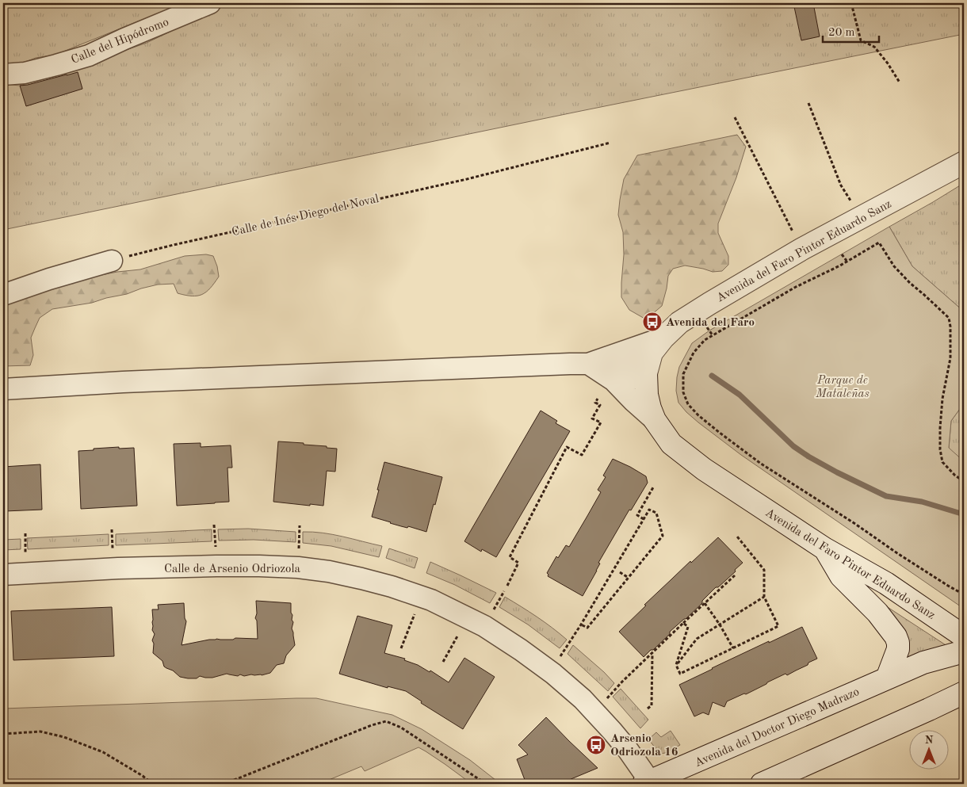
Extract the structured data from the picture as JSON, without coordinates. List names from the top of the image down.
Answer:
{
  "streets": {
    "main road": ["Avenida del Faro Pintor Eduardo Sanz", "Avenida del Doctor Diego Madrazo"],
    "street": ["Calle del Hipódromo", "Calle de Arsenio Odriozola"],
    "path": ["Calle de Inés Diego del Noval"]
  },
  "crossings": [
    ["Calle de Arsenio Odriozola", "Avenida del Doctor Diego Madrazo"]
  ],
  "parks": ["Parque de Mataleñas"],
  "places": {
    "bus stop": ["Avenida del Faro", "Arsenio Odriozola 16"]
  },
  "scale_bar": "20 m",
  "north": "top"
}
